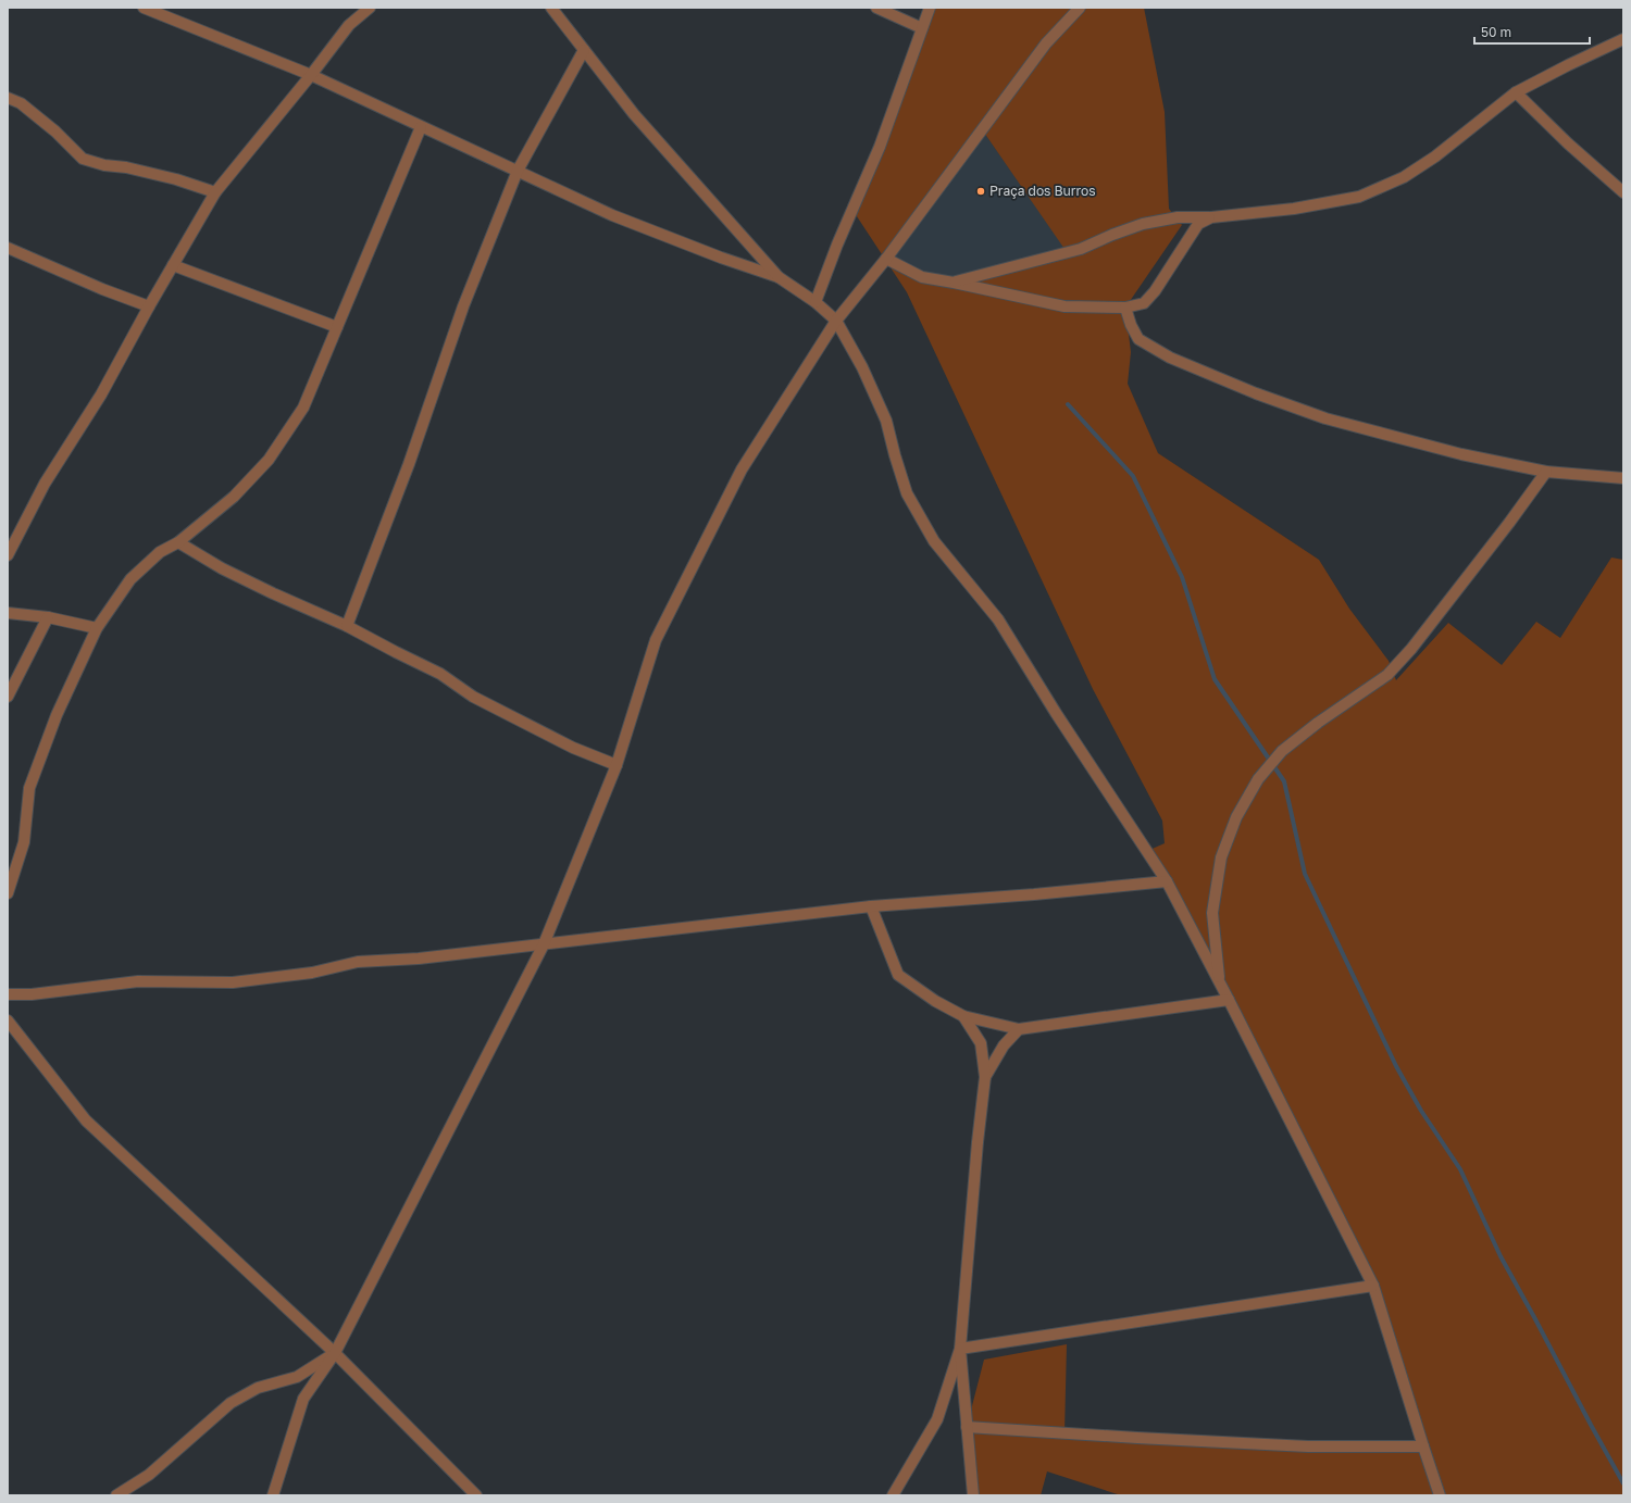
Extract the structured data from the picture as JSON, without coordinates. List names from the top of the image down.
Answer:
{
  "places": ["Praça dos Burros"],
  "scale_bar": "50 m"
}
